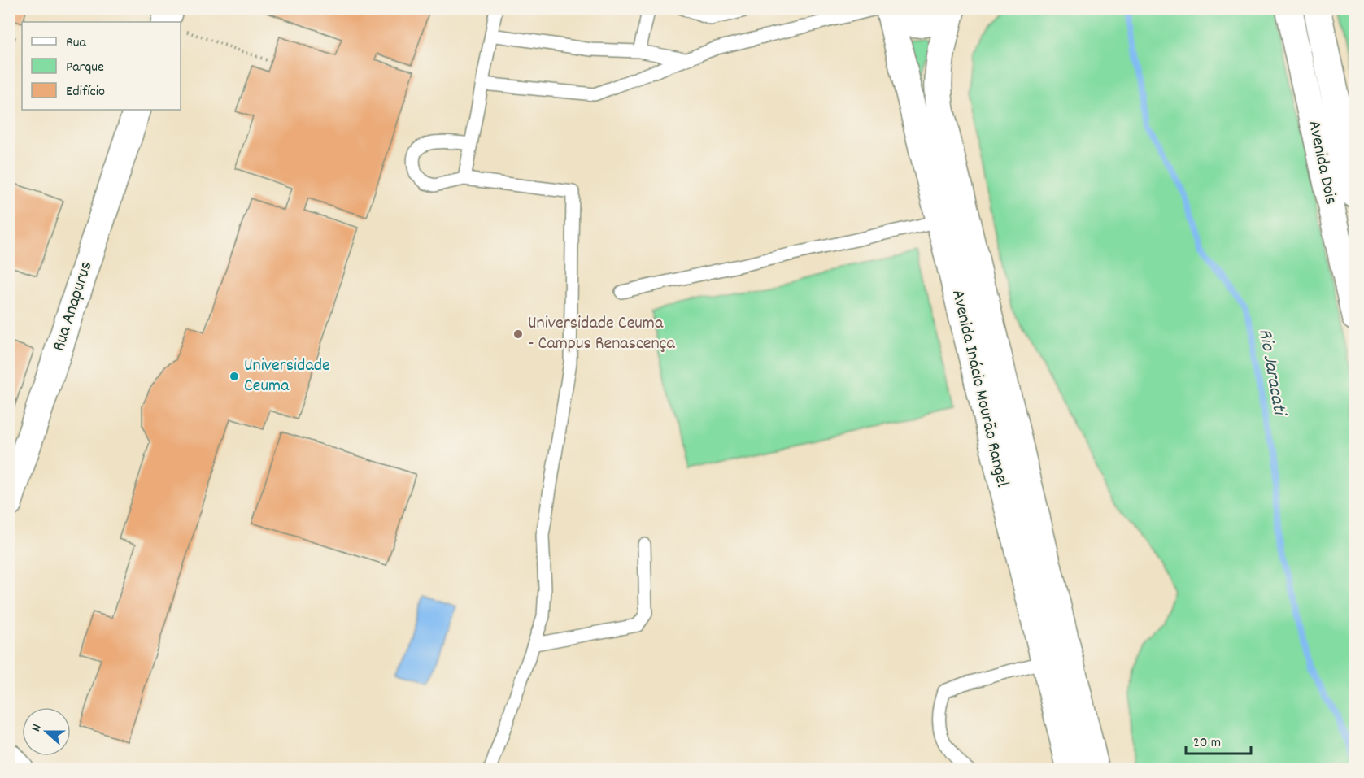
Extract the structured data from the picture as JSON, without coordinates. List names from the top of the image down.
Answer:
{
  "streets": {
    "main road": ["Avenida Dois", "Rua Anapurus", "Avenida Inácio Mourão Rangel"]
  },
  "water": ["Rio Jaracati"],
  "places": ["Universidade Ceuma - Campus Renascença", "Universidade Ceuma"],
  "legend": ["Rua", "Parque", "Edifício"],
  "scale_bar": "20 m",
  "north": "left"
}
